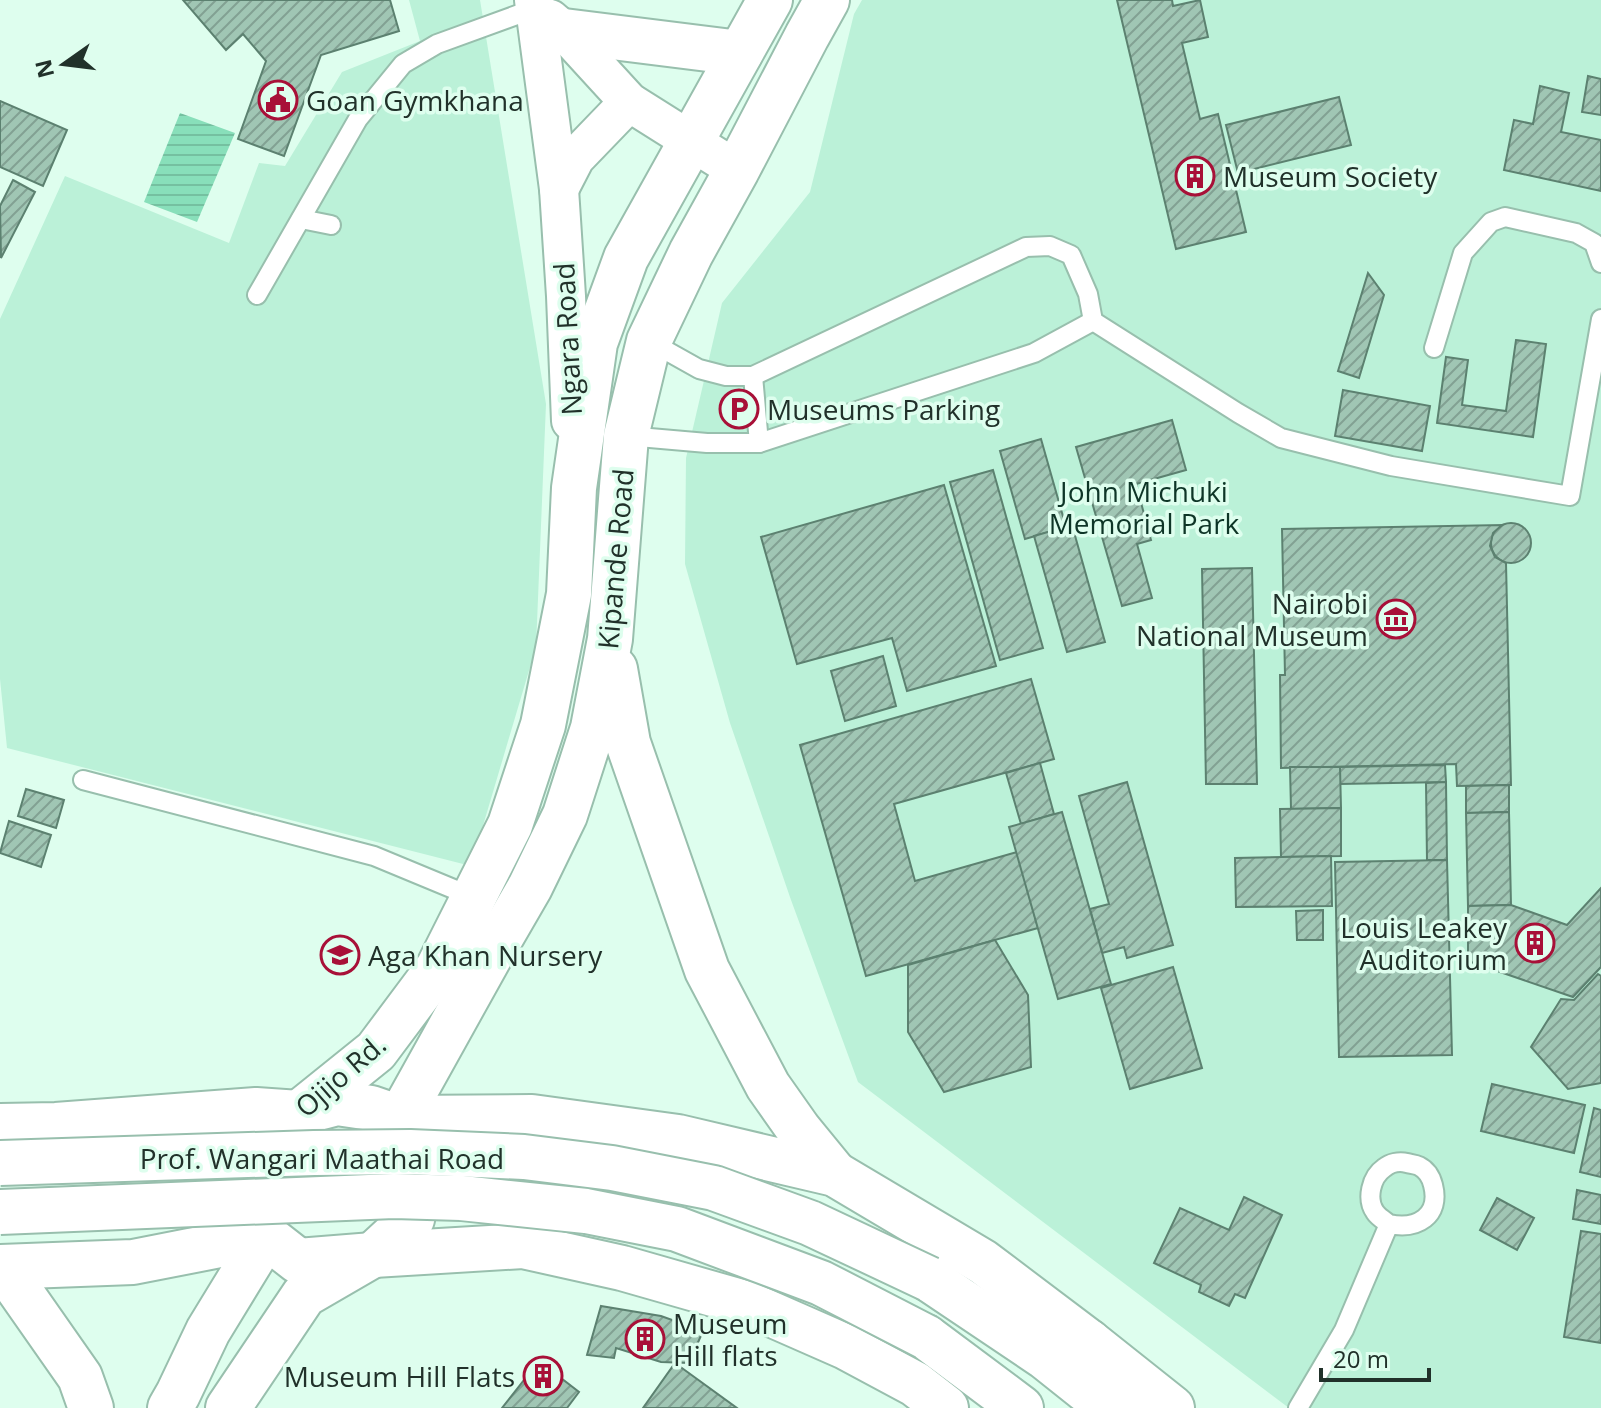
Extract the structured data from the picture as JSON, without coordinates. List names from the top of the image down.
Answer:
{
  "streets": {
    "main road": ["Kipande Road", "Ojijo Rd.", "Prof. Wangari Maathai Road"],
    "street": ["Ngara Road"]
  },
  "crossings": [
    ["Ngara Road", "Kipande Road"],
    ["Ngara Road", "Ojijo Rd."],
    ["Kipande Road", "Ojijo Rd."],
    ["Kipande Road", "Prof. Wangari Maathai Road"],
    ["Ojijo Rd.", "Prof. Wangari Maathai Road"]
  ],
  "parks": ["John Michuki Memorial Park"],
  "places": {
    "public building": ["Goan Gymkhana"],
    "building": [
      "Museum Society",
      "Louis Leakey Auditorium",
      "Museum Hill flats",
      "Museum Hill Flats"
    ],
    "parking": ["Museums Parking"],
    "museum": ["Nairobi National Museum"],
    "school or university": ["Aga Khan Nursery"]
  },
  "scale_bar": "20 m",
  "north": "left"
}
